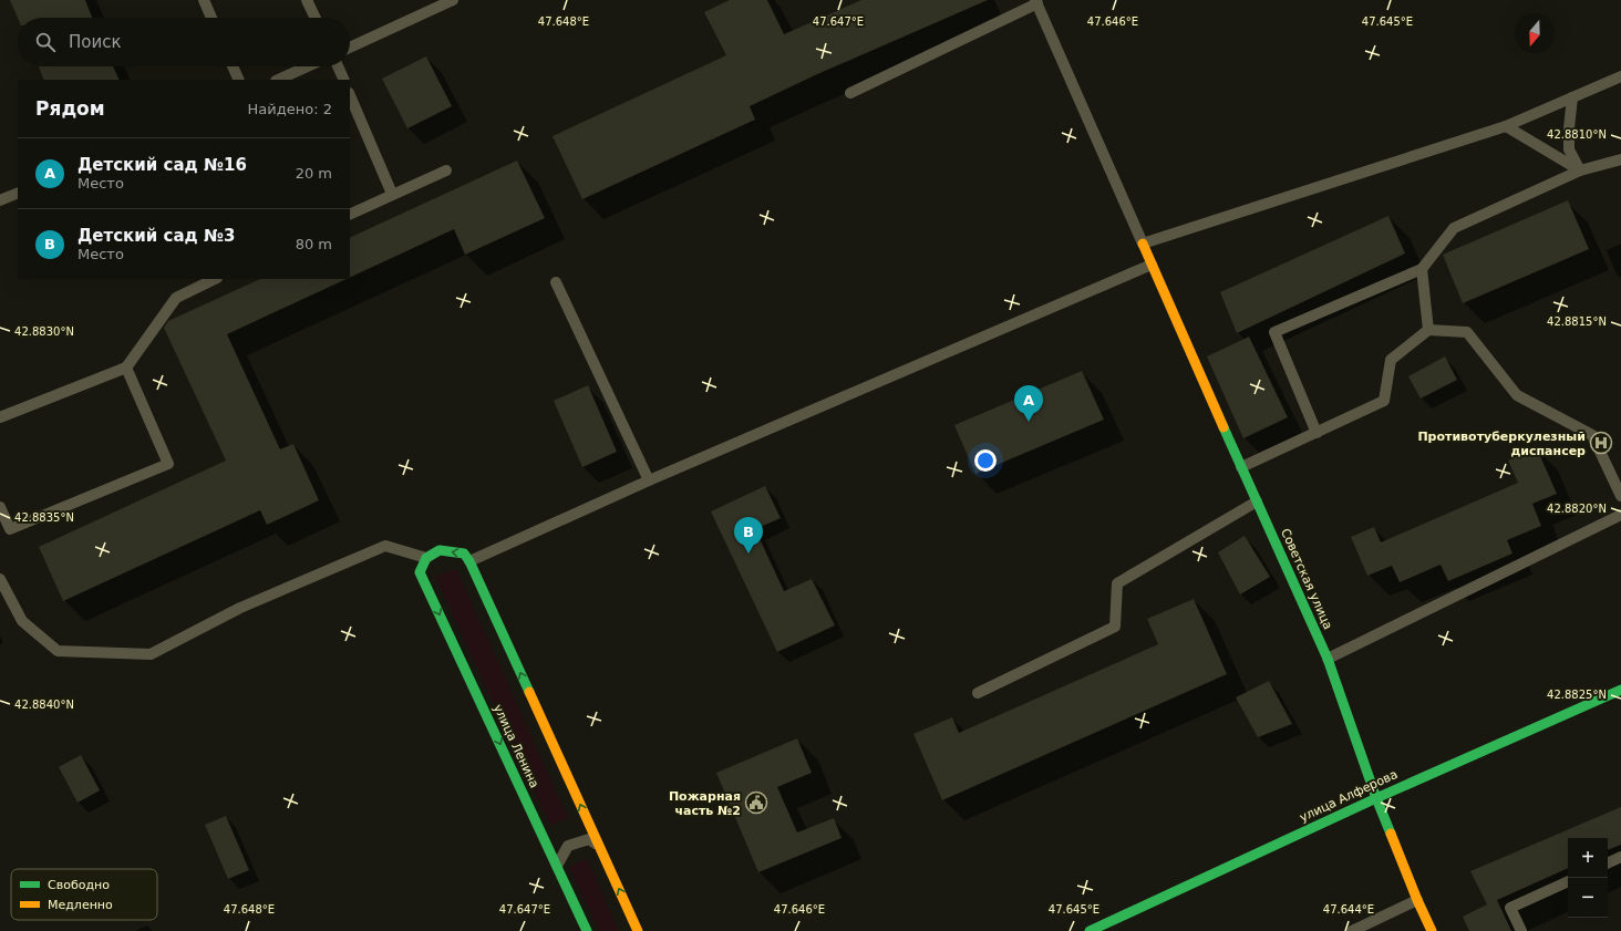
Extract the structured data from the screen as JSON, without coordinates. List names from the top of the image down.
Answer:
{
  "streets": {
    "street": ["Советская улица", "улица Ленина", "улица Алферова"]
  },
  "crossings": [
    ["Советская улица", "улица Алферова"]
  ],
  "places": {
    "hospital": ["Противотуберкулезный диспансер"],
    "public building": ["Пожарная часть №2"]
  },
  "legend": ["Свободно", "Медленно"],
  "north": "bottom",
  "page": {
    "search": "Поиск",
    "heading": ["Рядом", "Найдено: 2"],
    "list": [
      {
        "mark": "A",
        "name": "Детский сад №16",
        "note": "Место",
        "value": "20 m"
      },
      {
        "mark": "B",
        "name": "Детский сад №3",
        "note": "Место",
        "value": "80 m"
      }
    ],
    "pins": ["A", "B"],
    "map_buttons": ["+", "−"]
  },
  "coordinates": [
    "47.647°E",
    "47.646°E",
    "47.648°E",
    "47.645°E",
    "42.8810°N",
    "42.8815°N",
    "42.8830°N",
    "42.8820°N",
    "42.8835°N",
    "42.8825°N",
    "42.8840°N",
    "47.644°E"
  ]
}
